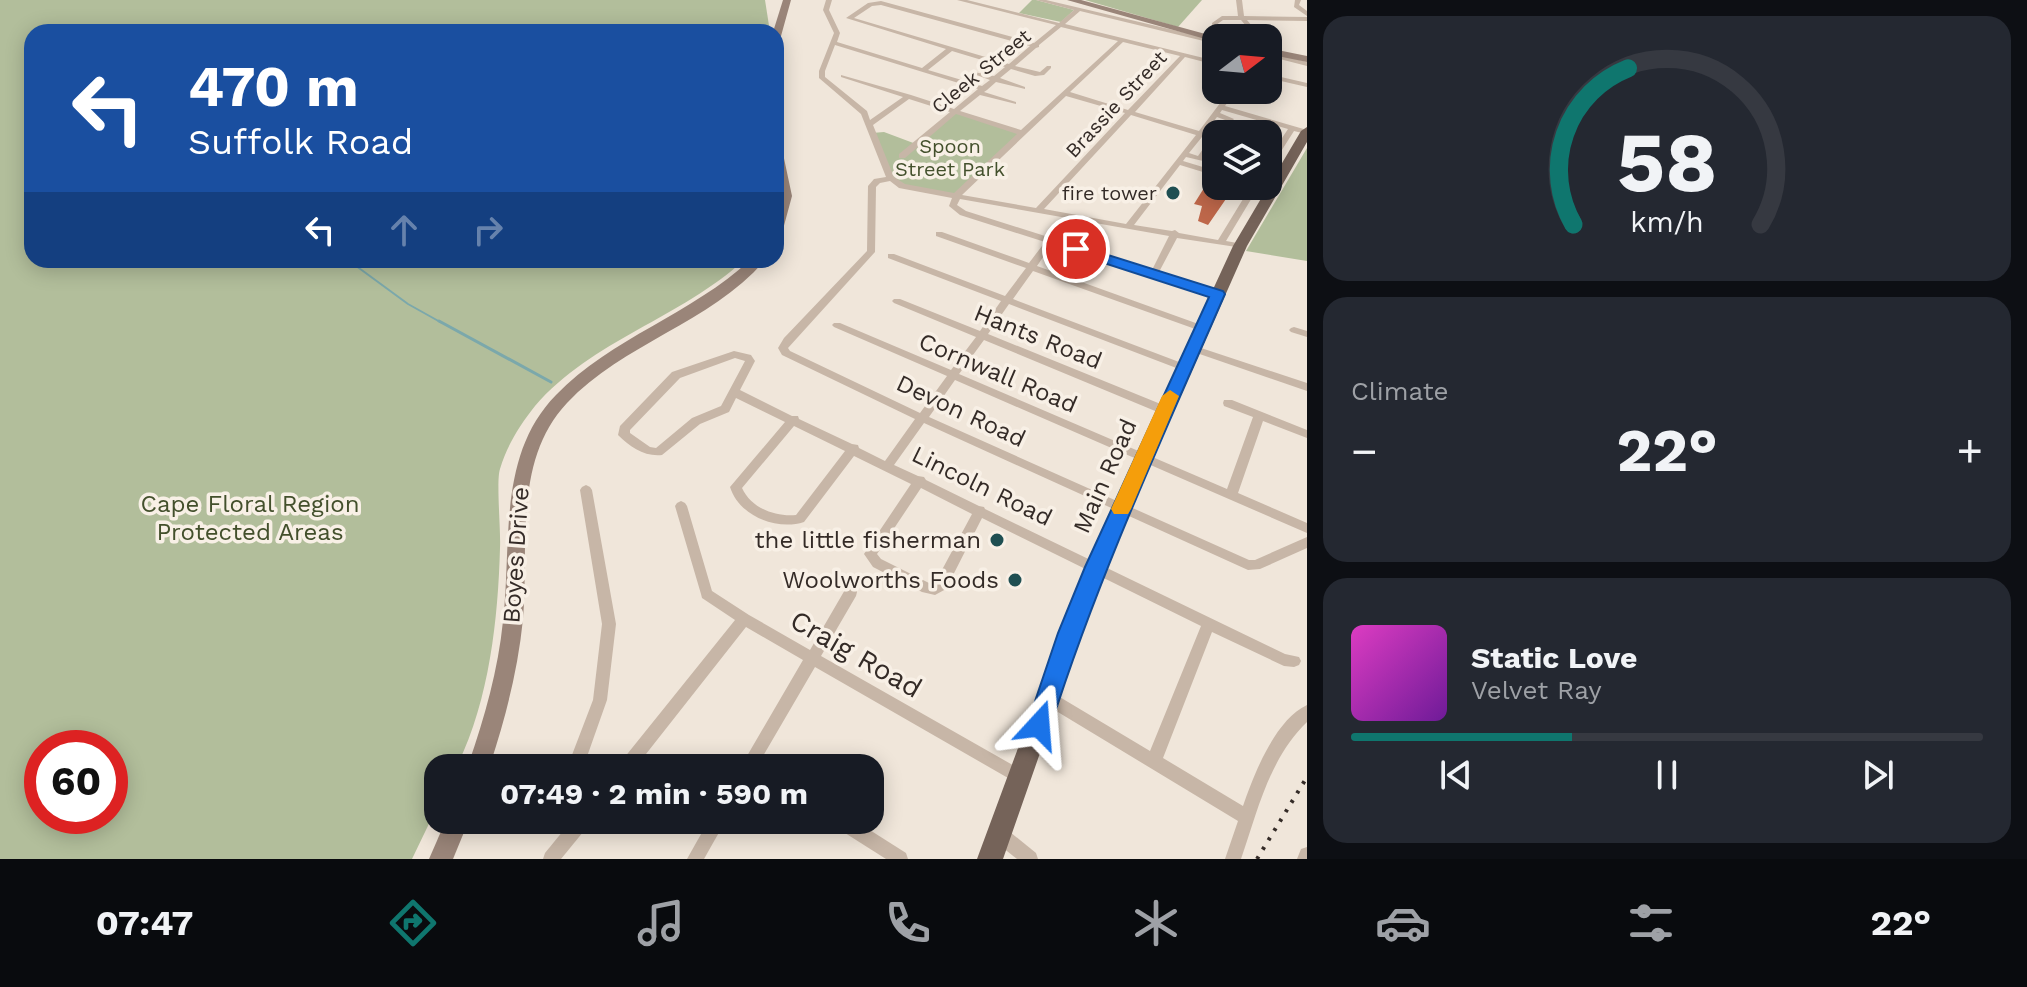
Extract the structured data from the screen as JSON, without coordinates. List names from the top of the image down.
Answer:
{
  "streets": {
    "main road": ["Main Road", "Boyes Drive"],
    "street": [
      "Cleek Street",
      "Brassie Street",
      "Hants Road",
      "Cornwall Road",
      "Devon Road",
      "Lincoln Road",
      "Craig Road"
    ]
  },
  "crossings": [
    ["Hants Road", "Main Road"],
    ["Cornwall Road", "Main Road"],
    ["Devon Road", "Main Road"],
    ["Main Road", "Lincoln Road"],
    ["Main Road", "Craig Road"]
  ],
  "parks": ["Spoon Street Park", "Cape Floral Region Protected Areas"],
  "places": ["fire tower", "the little fisherman", "Woolworths Foods"],
  "north": "right",
  "page": {
    "turn": ["470 m", "Suffolk Road"],
    "tile": "Climate",
    "heat": ["−", "22°", "+"],
    "song": ["Static Love", "Velvet Ray"],
    "limit": "60",
    "trip": "07:49 · 2 min · 590 m",
    "tabs": ["07:47", "22°"],
    "gauge": ["58", "km/h"]
  }
}
